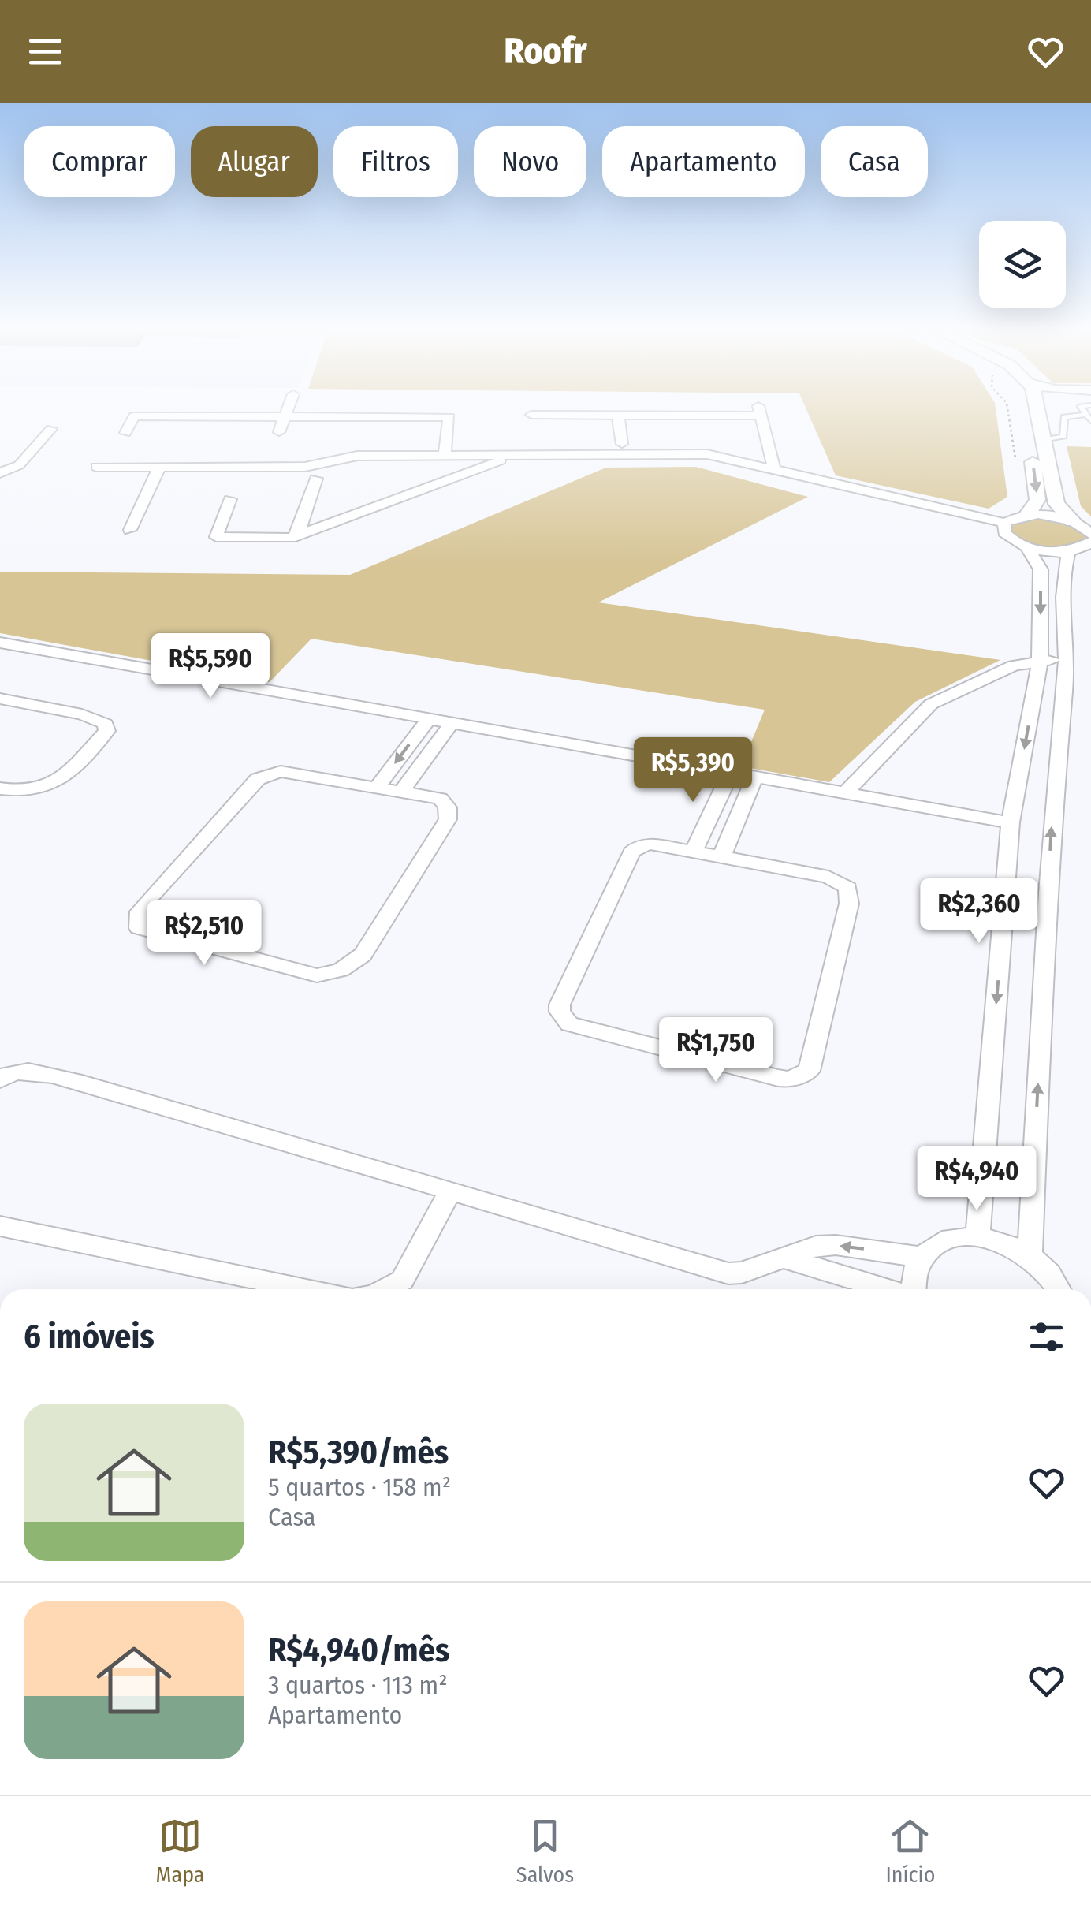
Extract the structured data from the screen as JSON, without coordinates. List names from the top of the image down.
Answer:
{
  "page": {
    "header": "Roofr",
    "chip": [
      "Comprar",
      "Alugar",
      "Filtros",
      "Novo",
      "Apartamento",
      "Casa"
    ],
    "price": [
      "R$5,590",
      "R$5,390",
      "R$2,360",
      "R$2,510",
      "R$1,750",
      "R$4,940"
    ],
    "heading": "6 imóveis",
    "list": [
      {
        "name": "R$5,390/mês",
        "note": "5 quartos · 158 m² · Casa"
      },
      {
        "name": "R$4,940/mês",
        "note": "3 quartos · 113 m² · Apartamento"
      }
    ],
    "tabs": ["Mapa", "Salvos", "Início"]
  }
}
